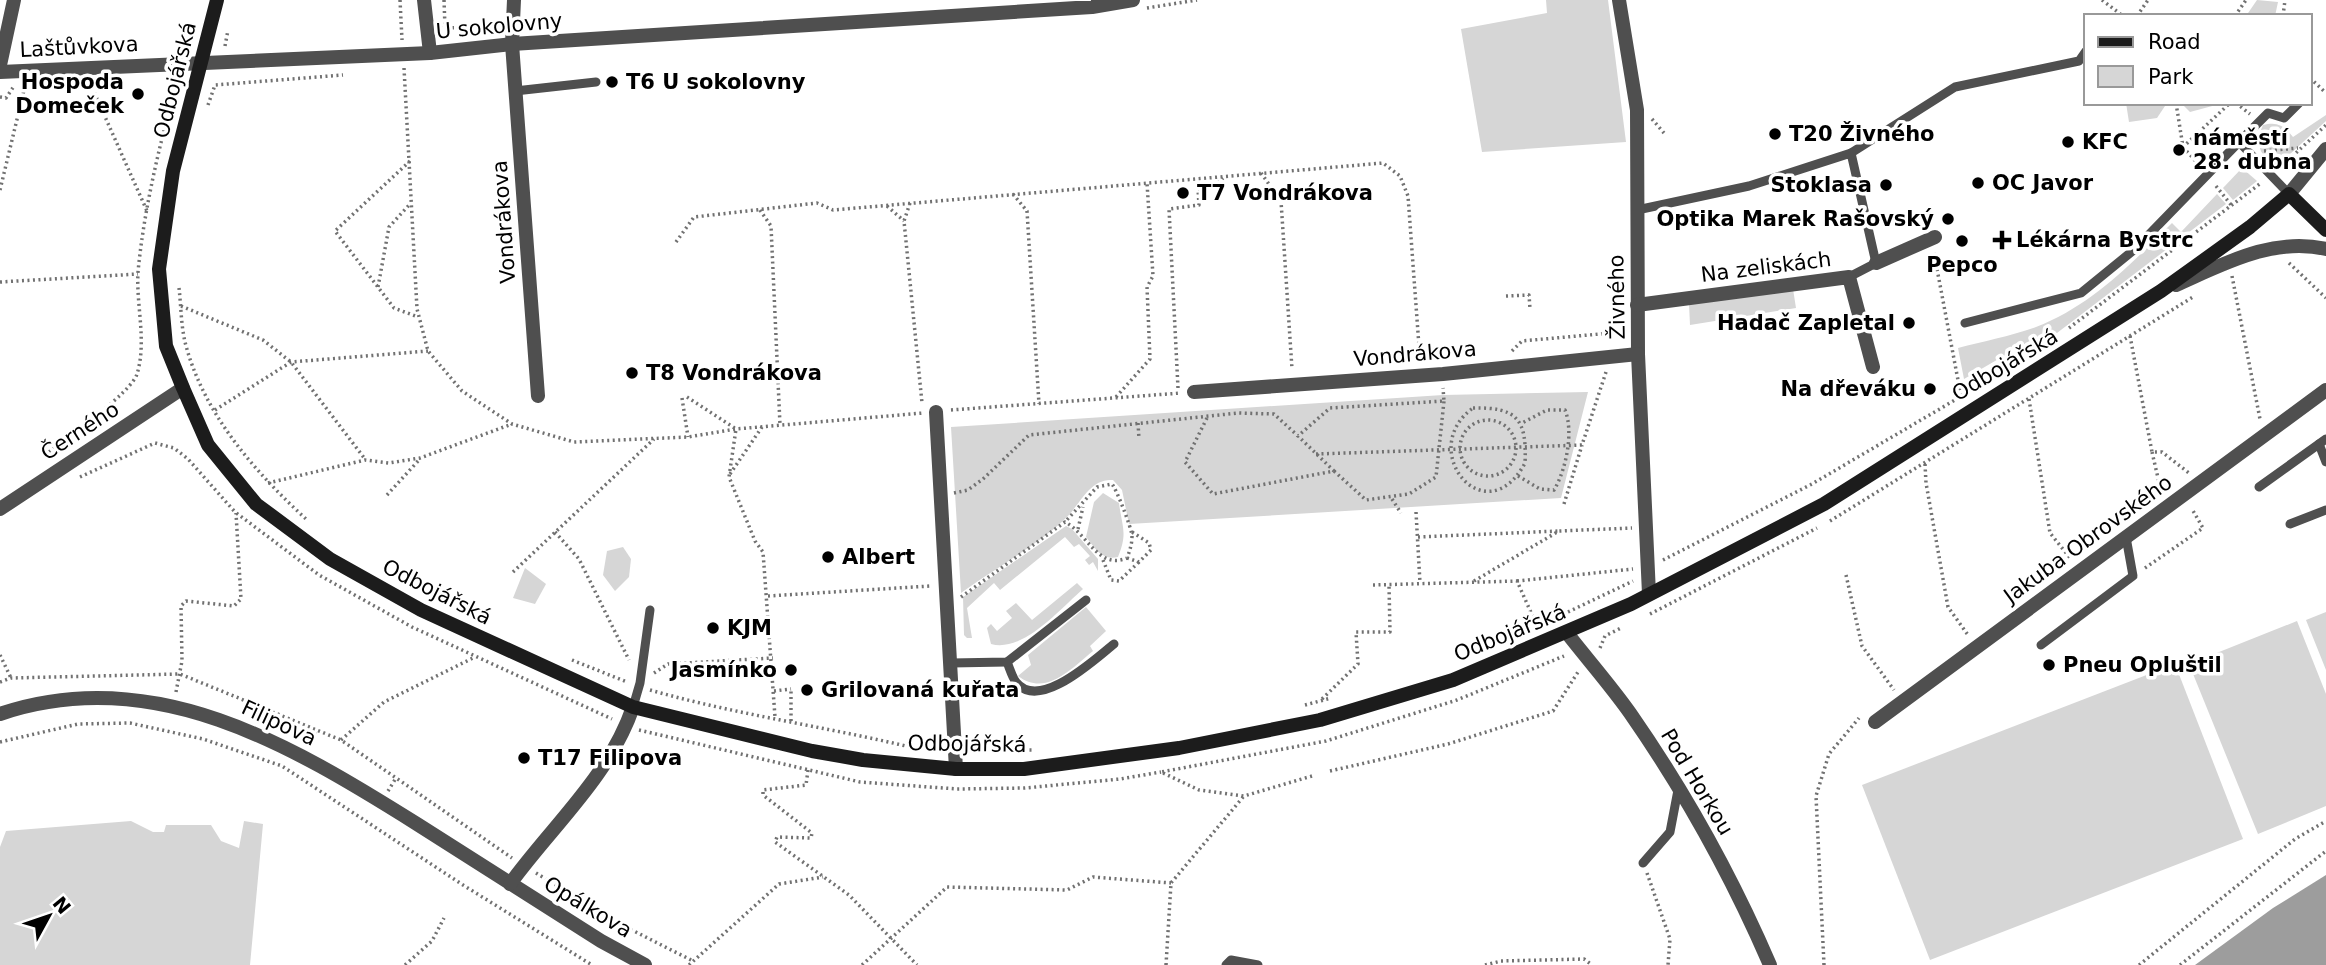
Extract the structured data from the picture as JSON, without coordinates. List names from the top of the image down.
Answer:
{
  "streets": {
    "street": [
      "U sokolovny",
      "Laštůvkova",
      "Odbojářská",
      "Vondrákova",
      "Na zeliskách",
      "Živného",
      "Černého",
      "Jakuba Obrovského",
      "Filipova",
      "Pod Horkou",
      "Opálkova"
    ]
  },
  "crossings": [
    ["U sokolovny", "Laštůvkova"],
    ["U sokolovny", "Odbojářská"],
    ["U sokolovny", "Vondrákova"],
    ["Laštůvkova", "Odbojářská"],
    ["Odbojářská", "Živného"],
    ["Odbojářská", "Černého"],
    ["Odbojářská", "Pod Horkou"],
    ["Vondrákova", "Živného"],
    ["Na zeliskách", "Živného"],
    ["Filipova", "Opálkova"]
  ],
  "places": {
    "other": [
      "T6 U sokolovny",
      "Hospoda Domeček",
      "T20 Živného",
      "KFC",
      "náměstí 28. dubna",
      "OC Javor",
      "Stoklasa",
      "T7 Vondrákova",
      "Optika Marek Rašovský",
      "Pepco",
      "Hadač Zapletal",
      "T8 Vondrákova",
      "Na dřeváku",
      "Albert",
      "KJM",
      "Pneu Opluštil",
      "Jasmínko",
      "Grilovaná kuřata",
      "T17 Filipova"
    ],
    "health": ["Lékárna Bystrc"]
  },
  "legend": ["Road", "Park"],
  "north": "top right"
}
